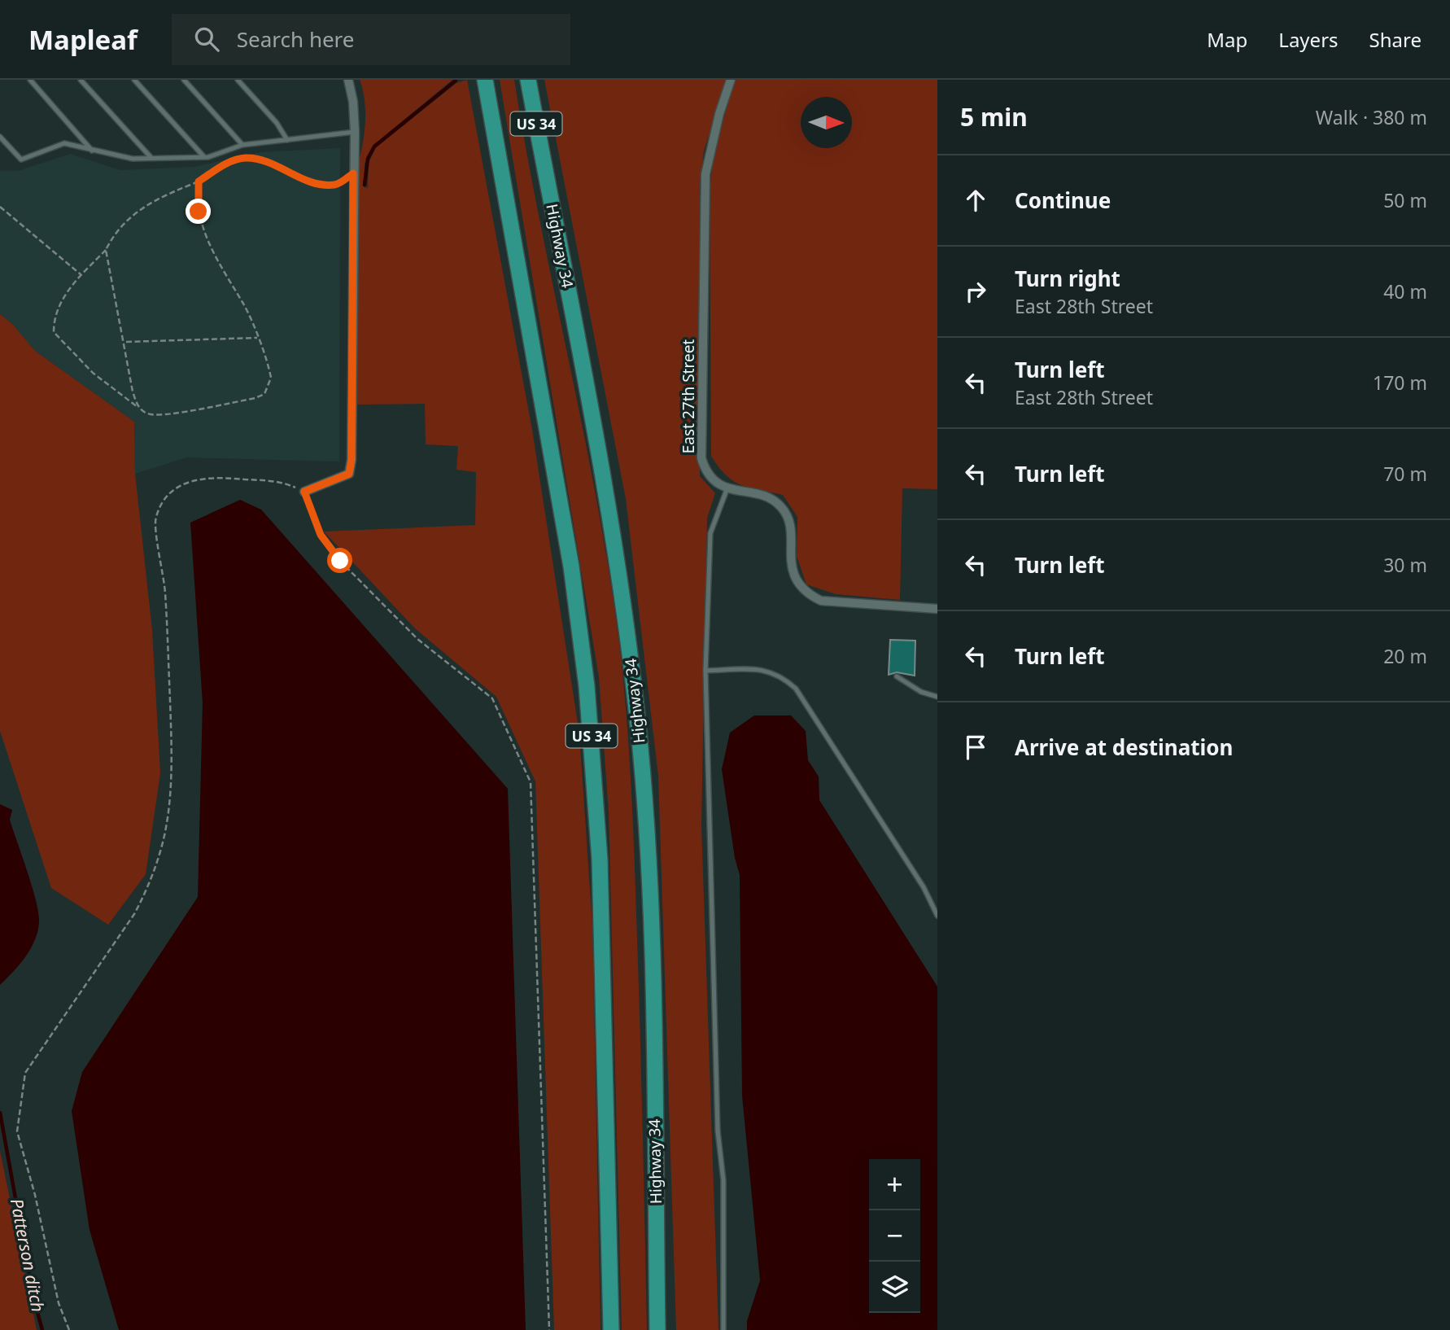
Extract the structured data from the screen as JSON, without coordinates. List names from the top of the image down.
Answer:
{
  "streets": {
    "highway": ["US 34", "Highway 34"],
    "street": ["East 27th Street"]
  },
  "water": ["Patterson ditch"],
  "north": "right",
  "page": {
    "header": "Mapleaf",
    "search": "Search here",
    "nav": ["Map", "Layers", "Share"],
    "heading": ["5 min", "Walk · 380 m"],
    "list": [
      ["Continue", "50 m"],
      ["Turn right", "East 28th Street", "40 m"],
      ["Turn left", "East 28th Street", "170 m"],
      ["Turn left", "70 m"],
      ["Turn left", "30 m"],
      ["Turn left", "20 m"],
      "Arrive at destination"
    ],
    "map_buttons": ["+", "−"]
  }
}
